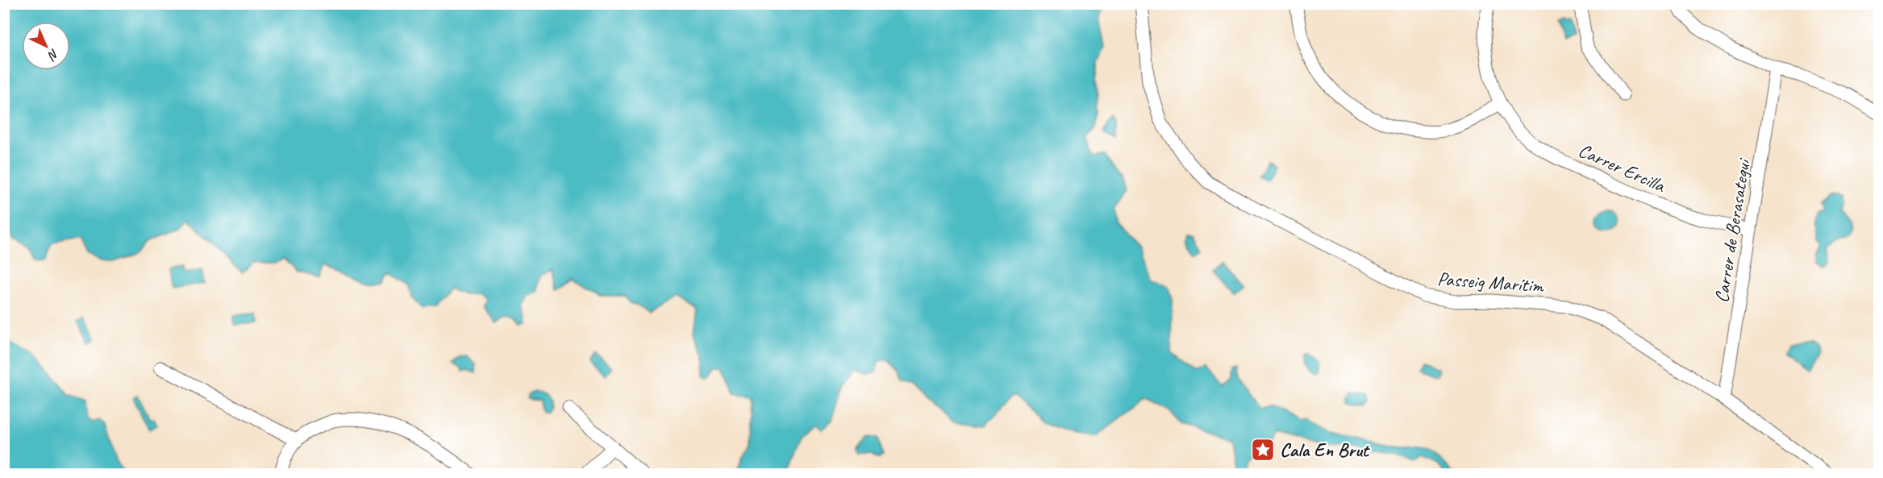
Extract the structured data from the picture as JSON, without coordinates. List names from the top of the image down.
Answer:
{
  "streets": {
    "street": ["Carrer Ercilla", "Carrer de Berasategui", "Passeig Marítim"]
  },
  "crossings": [
    ["Carrer Ercilla", "Carrer de Berasategui"],
    ["Carrer de Berasategui", "Passeig Marítim"]
  ],
  "places": {
    "place": ["Cala En Brut"]
  },
  "north": "bottom right"
}
